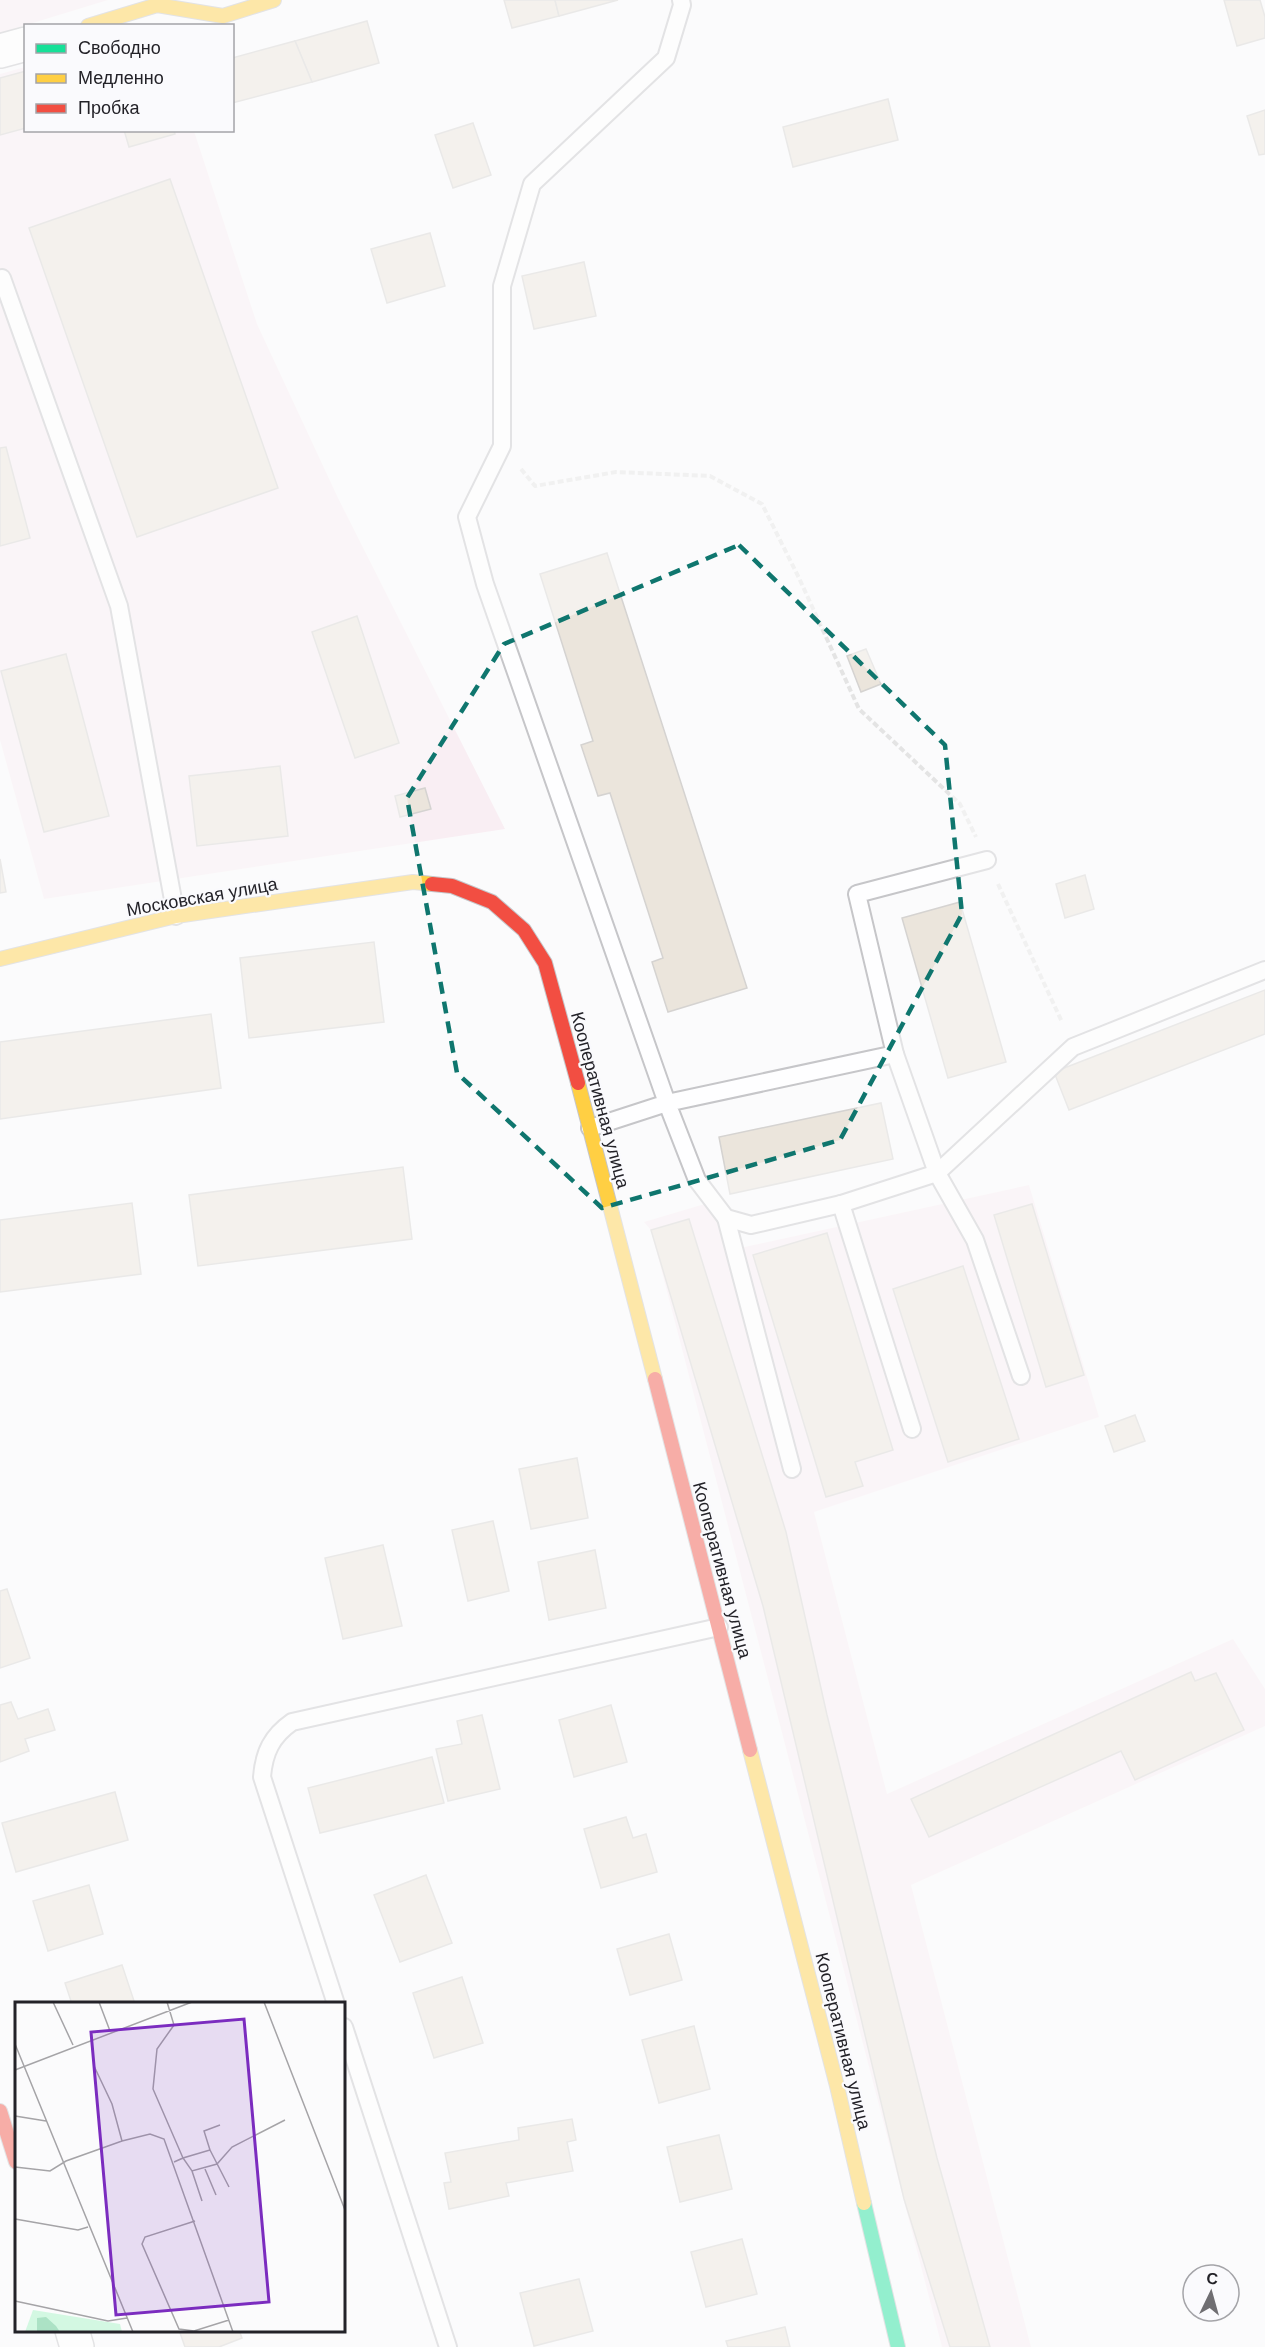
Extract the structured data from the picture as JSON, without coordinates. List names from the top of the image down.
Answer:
{
  "streets": {
    "street": ["Московская улица", "Кооперативная улица"]
  },
  "crossings": [
    ["Московская улица", "Кооперативная улица"]
  ],
  "legend": ["Свободно", "Медленно", "Пробка"],
  "north": "top"
}
